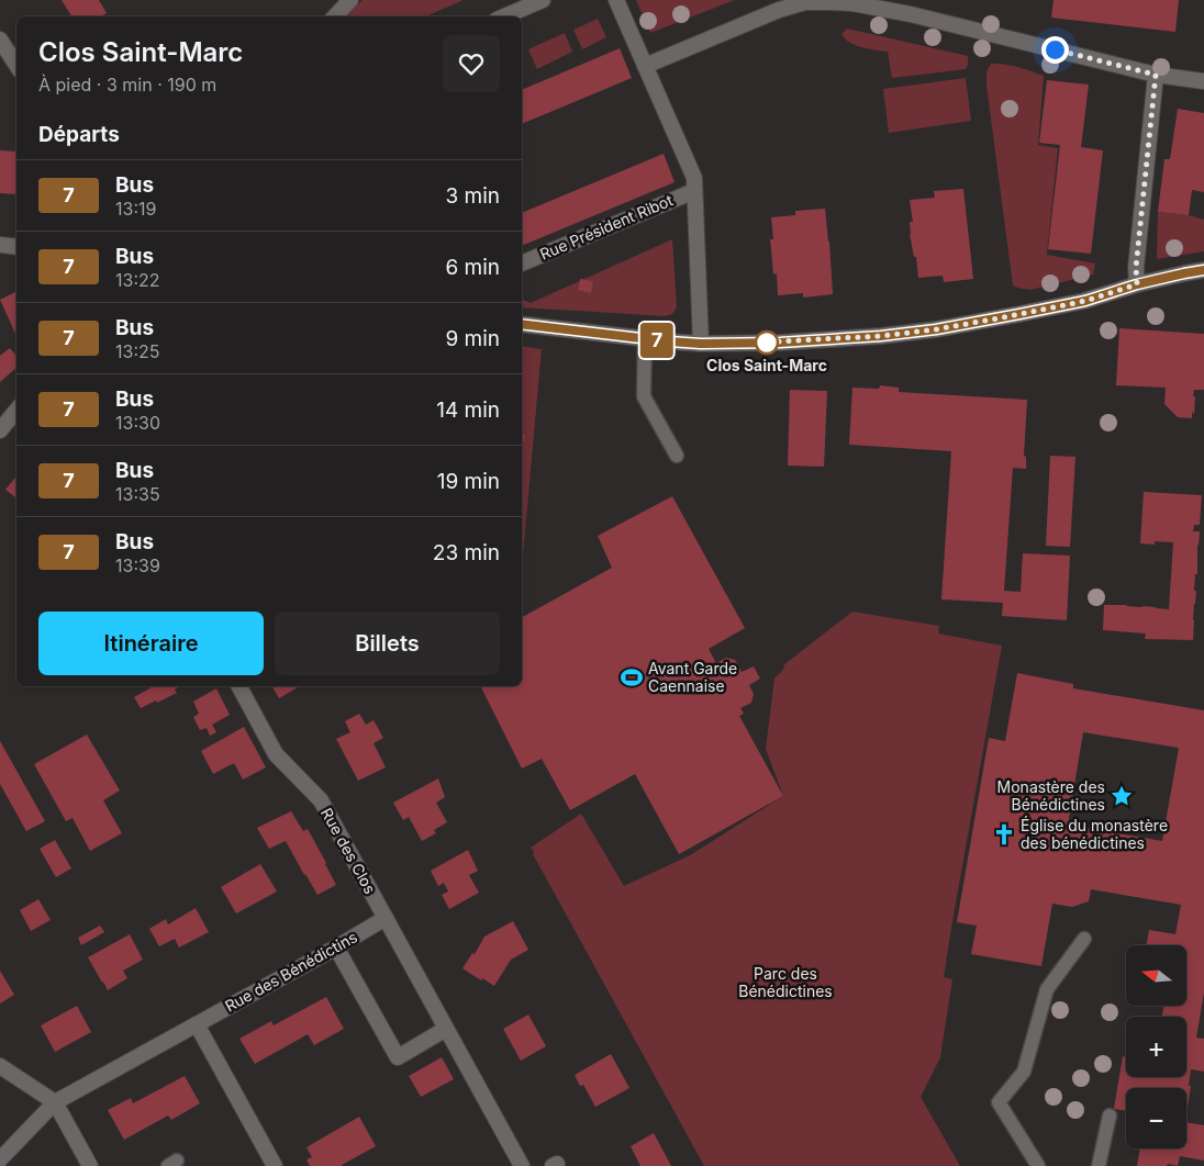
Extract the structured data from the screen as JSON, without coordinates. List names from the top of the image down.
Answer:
{
  "streets": {
    "street": ["Rue Président Ribot", "Rue des Clos", "Rue des Bénédictins"]
  },
  "crossings": [
    ["Rue des Clos", "Rue des Bénédictins"]
  ],
  "parks": ["Parc des Bénédictines"],
  "places": {
    "other": ["Clos Saint-Marc"],
    "sports": ["Avant Garde Caennaise"],
    "place": ["Monastère des Bénédictines"],
    "church": ["Église du monastère des bénédictines"]
  },
  "lines": ["bus line 7"],
  "north": "left",
  "page": {
    "on_map": "7",
    "heading": [
      ["Clos Saint-Marc", "À pied · 3 min · 190 m"],
      "Départs"
    ],
    "list": [
      {
        "mark": "7",
        "name": "Bus",
        "note": "13:19",
        "value": "3 min"
      },
      {
        "mark": "7",
        "name": "Bus",
        "note": "13:22",
        "value": "6 min"
      },
      {
        "mark": "7",
        "name": "Bus",
        "note": "13:25",
        "value": "9 min"
      },
      {
        "mark": "7",
        "name": "Bus",
        "note": "13:30",
        "value": "14 min"
      },
      {
        "mark": "7",
        "name": "Bus",
        "note": "13:35",
        "value": "19 min"
      },
      {
        "mark": "7",
        "name": "Bus",
        "note": "13:39",
        "value": "23 min"
      }
    ],
    "buttons": ["Itinéraire", "Billets"],
    "map_buttons": ["+", "−"]
  }
}
